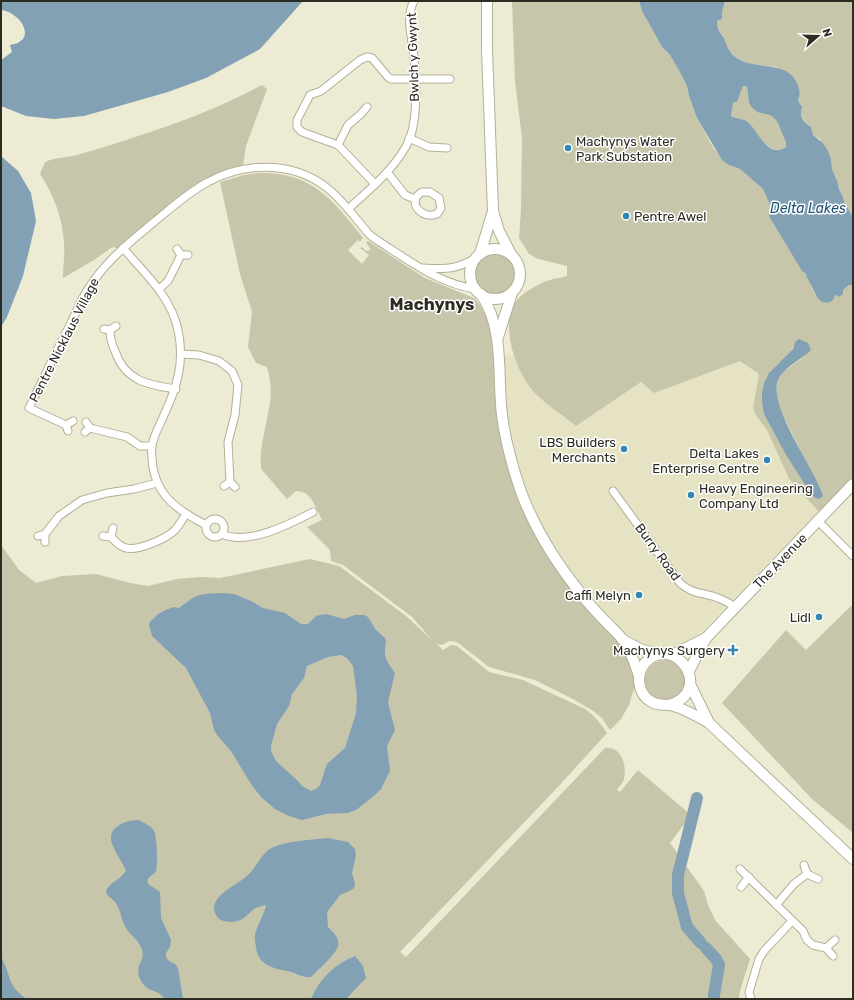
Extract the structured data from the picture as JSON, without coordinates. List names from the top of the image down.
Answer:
{
  "streets": {
    "main road": ["The Avenue"],
    "street": ["Bwlch y Gwynt", "Pentre Nicklaus Village", "Burry Road"]
  },
  "crossings": [
    ["Burry Road", "The Avenue"]
  ],
  "districts": ["Machynys"],
  "water": ["Delta Lakes"],
  "places": {
    "other": [
      "Machynys Water Park Substation",
      "Pentre Awel",
      "LBS Builders Merchants",
      "Delta Lakes Enterprise Centre",
      "Heavy Engineering Company Ltd",
      "Caffi Melyn",
      "Lidl"
    ],
    "health": ["Machynys Surgery"]
  },
  "north": "right"
}
